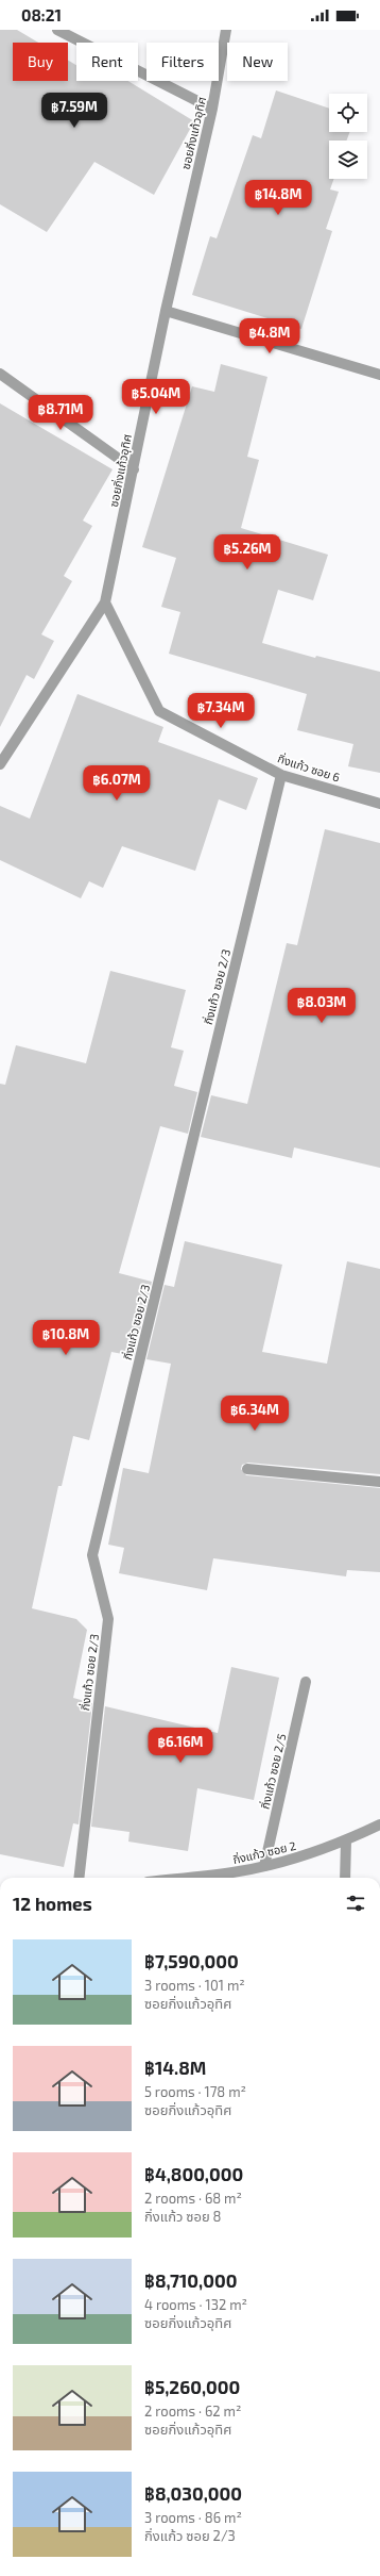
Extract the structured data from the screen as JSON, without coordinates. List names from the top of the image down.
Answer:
{
  "streets": {
    "street": [
      "ซอยกิ่งแก้วอุทิศ",
      "กิ่งแก้ว ซอย 6",
      "กิ่งแก้ว ซอย 2/3",
      "กิ่งแก้ว ซอย 2/5",
      "กิ่งแก้ว ซอย 2"
    ]
  },
  "crossings": [
    ["ซอยกิ่งแก้วอุทิศ", "กิ่งแก้ว ซอย 6"],
    ["กิ่งแก้ว ซอย 6", "กิ่งแก้ว ซอย 2/3"],
    ["กิ่งแก้ว ซอย 2/5", "กิ่งแก้ว ซอย 2"]
  ],
  "page": {
    "status": "08:21",
    "chip": [
      "Buy",
      "Rent",
      "Filters",
      "New"
    ],
    "price": [
      "฿7.59M",
      "฿14.8M",
      "฿4.8M",
      "฿5.04M",
      "฿8.71M",
      "฿5.26M",
      "฿7.34M",
      "฿6.07M",
      "฿8.03M",
      "฿10.8M",
      "฿6.34M",
      "฿6.16M"
    ],
    "heading": "12 homes",
    "list": [
      {
        "name": "฿7,590,000",
        "note": "3 rooms · 101 m² · ซอยกิ่งแก้วอุทิศ"
      },
      {
        "name": "฿14.8M",
        "note": "5 rooms · 178 m² · ซอยกิ่งแก้วอุทิศ"
      },
      {
        "name": "฿4,800,000",
        "note": "2 rooms · 68 m² · กิ่งแก้ว ซอย 8"
      },
      {
        "name": "฿8,710,000",
        "note": "4 rooms · 132 m² · ซอยกิ่งแก้วอุทิศ"
      },
      {
        "name": "฿5,260,000",
        "note": "2 rooms · 62 m² · ซอยกิ่งแก้วอุทิศ"
      },
      {
        "name": "฿8,030,000",
        "note": "3 rooms · 86 m² · กิ่งแก้ว ซอย 2/3"
      }
    ]
  }
}
